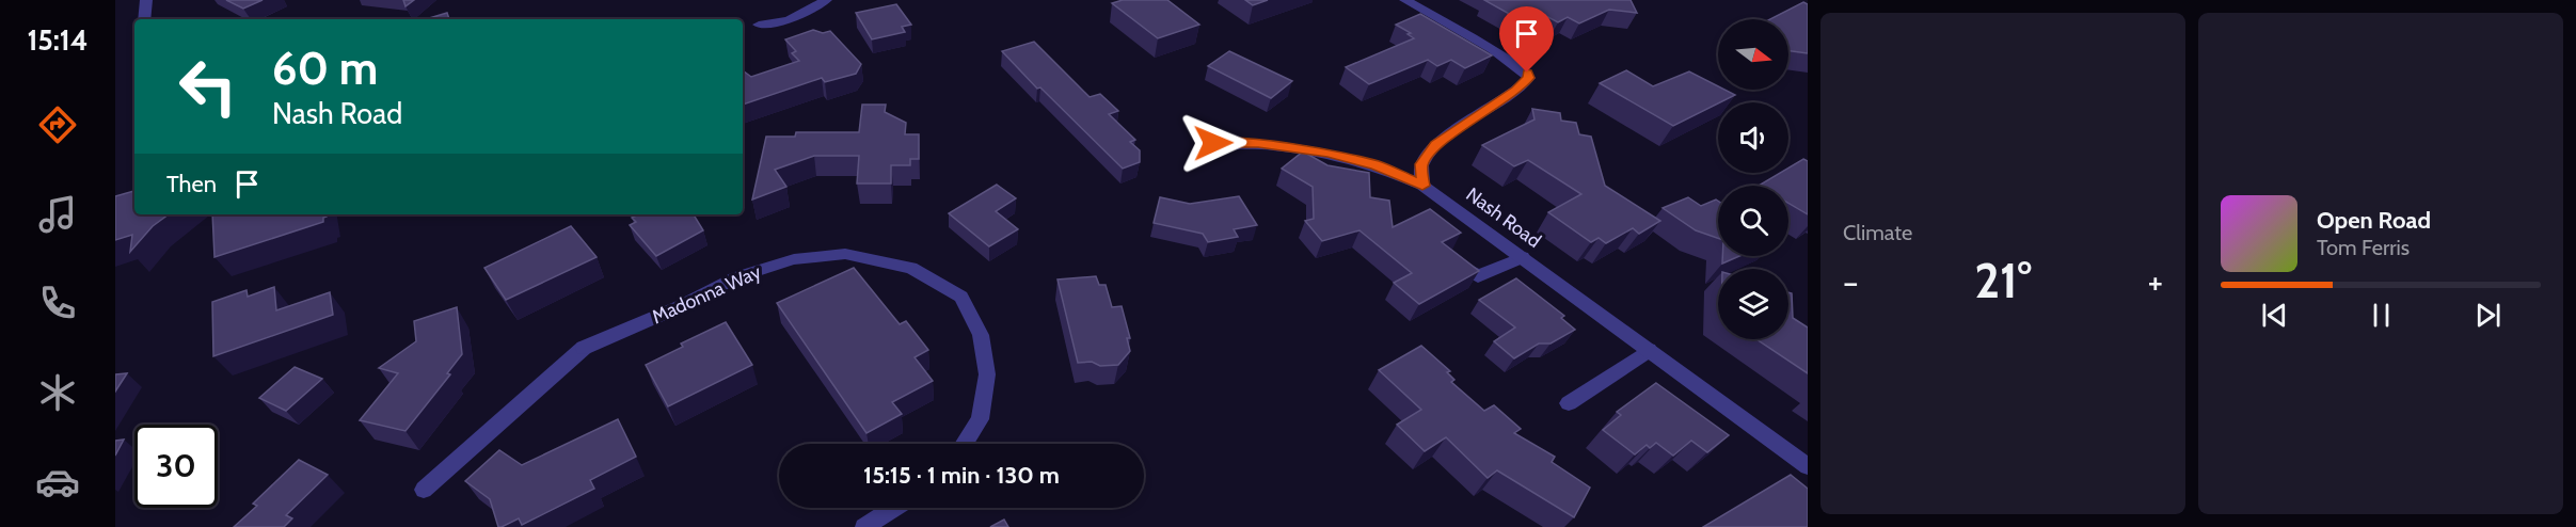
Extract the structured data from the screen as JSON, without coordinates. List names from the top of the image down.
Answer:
{
  "streets": {
    "street": ["Nash Road", "Madonna Way"]
  },
  "north": "right",
  "page": {
    "tabs": "15:14",
    "tile": "Climate",
    "turn": ["60 m", "Nash Road"],
    "then": "Then",
    "song": ["Open Road", "Tom Ferris"],
    "heat": ["−", "21°", "+"],
    "limit": "30",
    "trip": "15:15 · 1 min · 130 m"
  }
}
